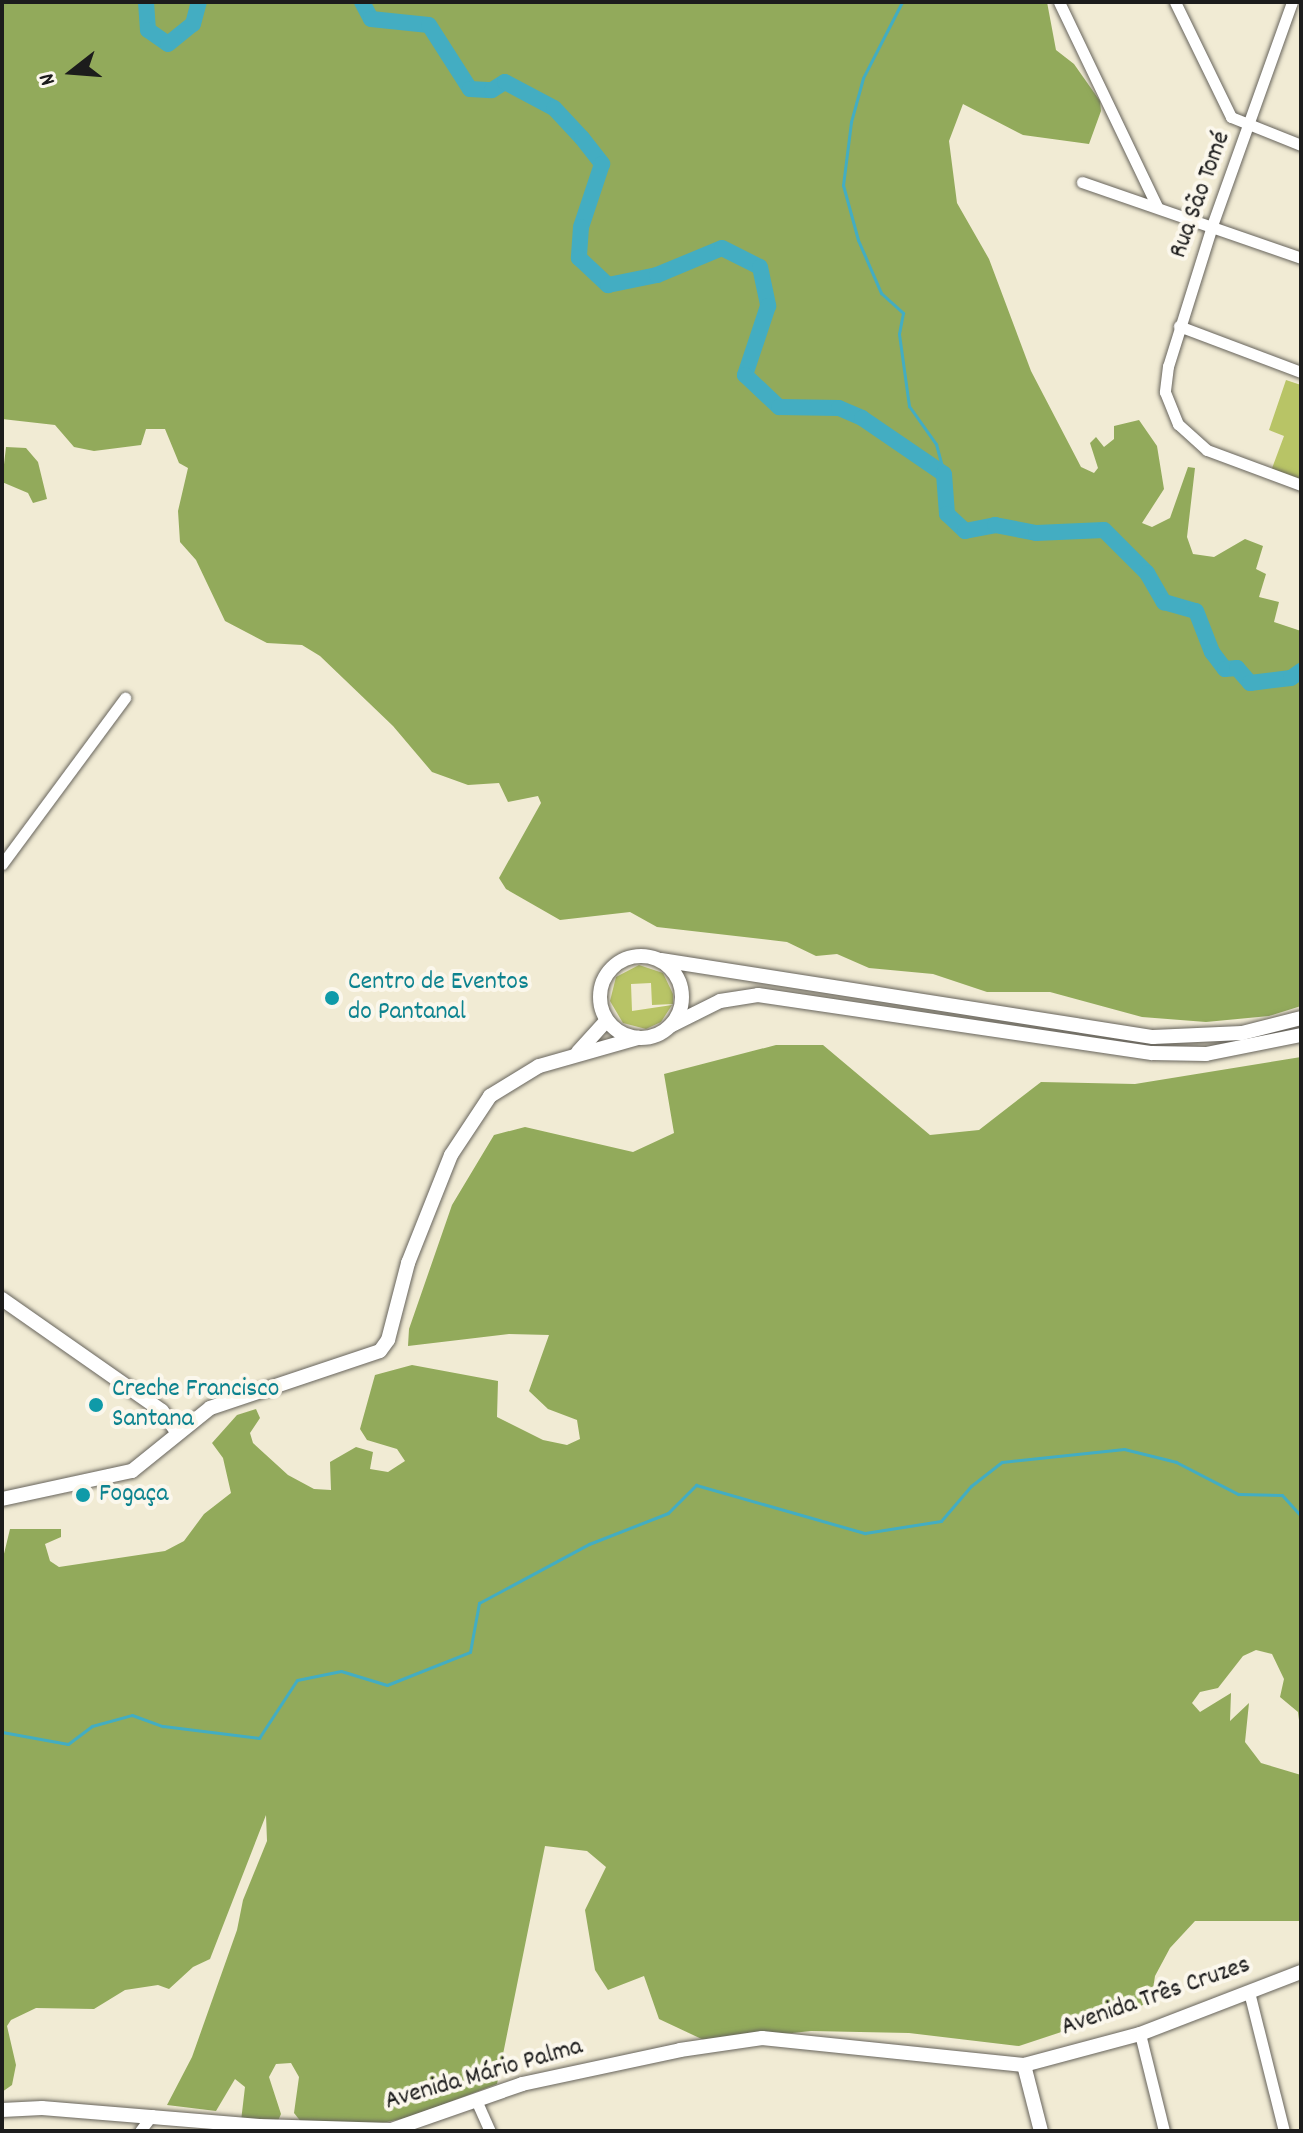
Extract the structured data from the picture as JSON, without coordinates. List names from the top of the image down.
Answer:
{
  "streets": {
    "main road": ["Avenida Três Cruzes", "Avenida Mário Palma"],
    "street": ["Rua São Tomé"]
  },
  "crossings": [
    ["Avenida Três Cruzes", "Avenida Mário Palma"]
  ],
  "places": ["Centro de Eventos do Pantanal", "Creche Francisco Santana", "Fogaça"],
  "north": "left"
}
